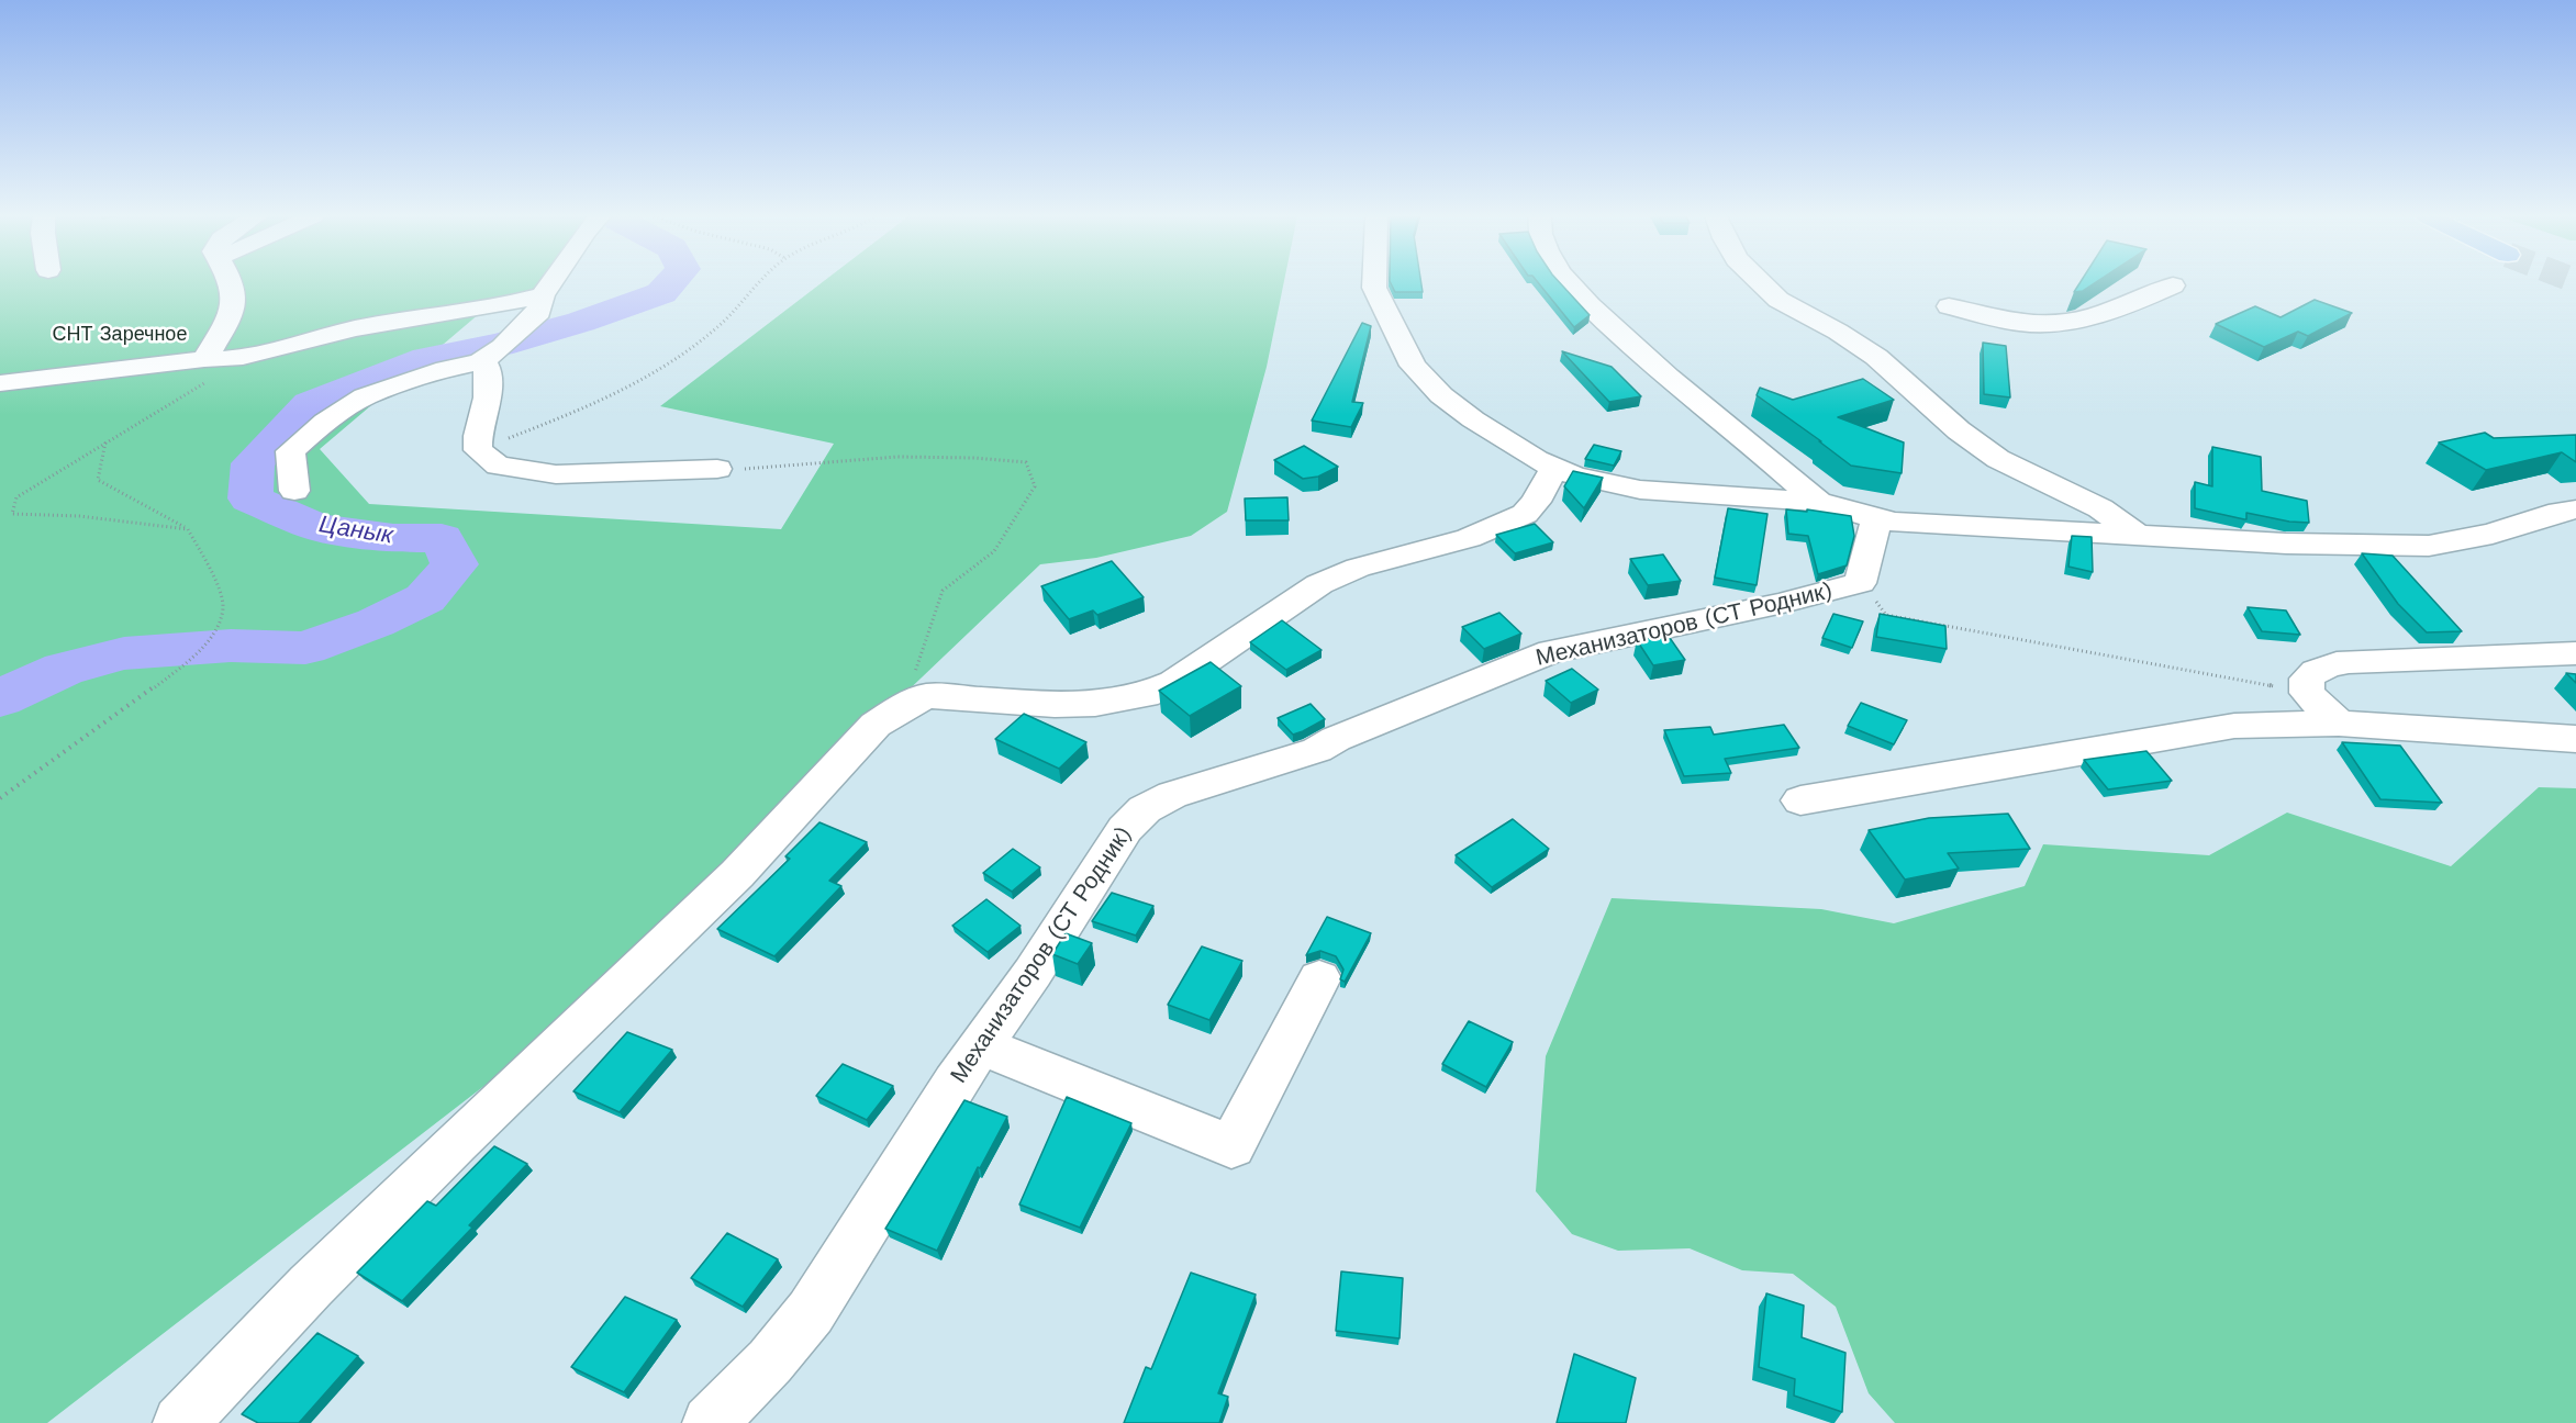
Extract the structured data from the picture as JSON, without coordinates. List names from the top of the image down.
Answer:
{
  "streets": {
    "lane": ["Механизаторов (СТ Родник)"]
  },
  "water": ["Цанык"],
  "parks": ["СНТ Заречное"]
}
